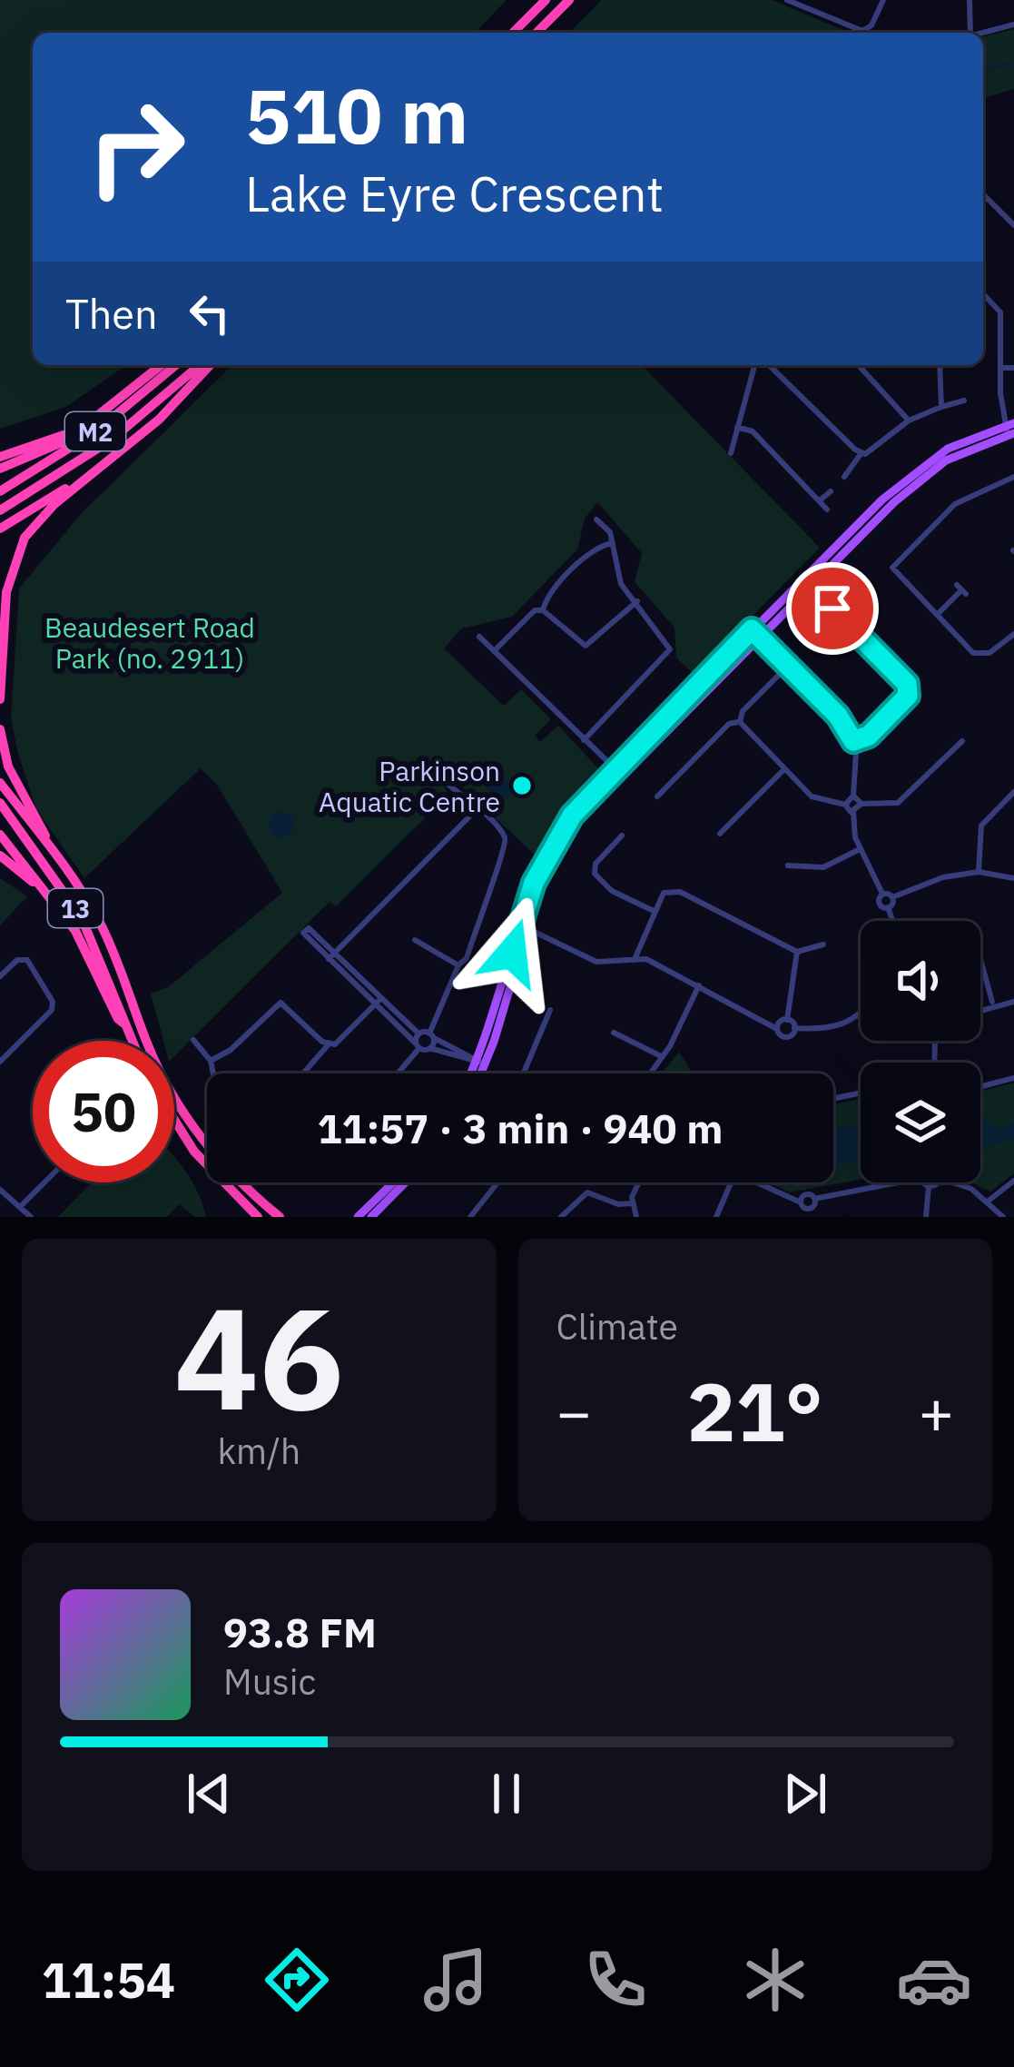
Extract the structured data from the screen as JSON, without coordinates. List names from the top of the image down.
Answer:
{
  "streets": {
    "highway": ["M2", "13"]
  },
  "parks": ["Beaudesert Road Park (no. 2911)"],
  "places": ["Parkinson Aquatic Centre"],
  "page": {
    "turn": ["510 m", "Lake Eyre Crescent"],
    "then": "Then",
    "limit": "50",
    "trip": "11:57 · 3 min · 940 m",
    "tile": [
      ["46", "km/h"],
      "Climate"
    ],
    "heat": ["−", "21°", "+"],
    "song": ["93.8 FM", "Music"],
    "tabs": "11:54"
  }
}
